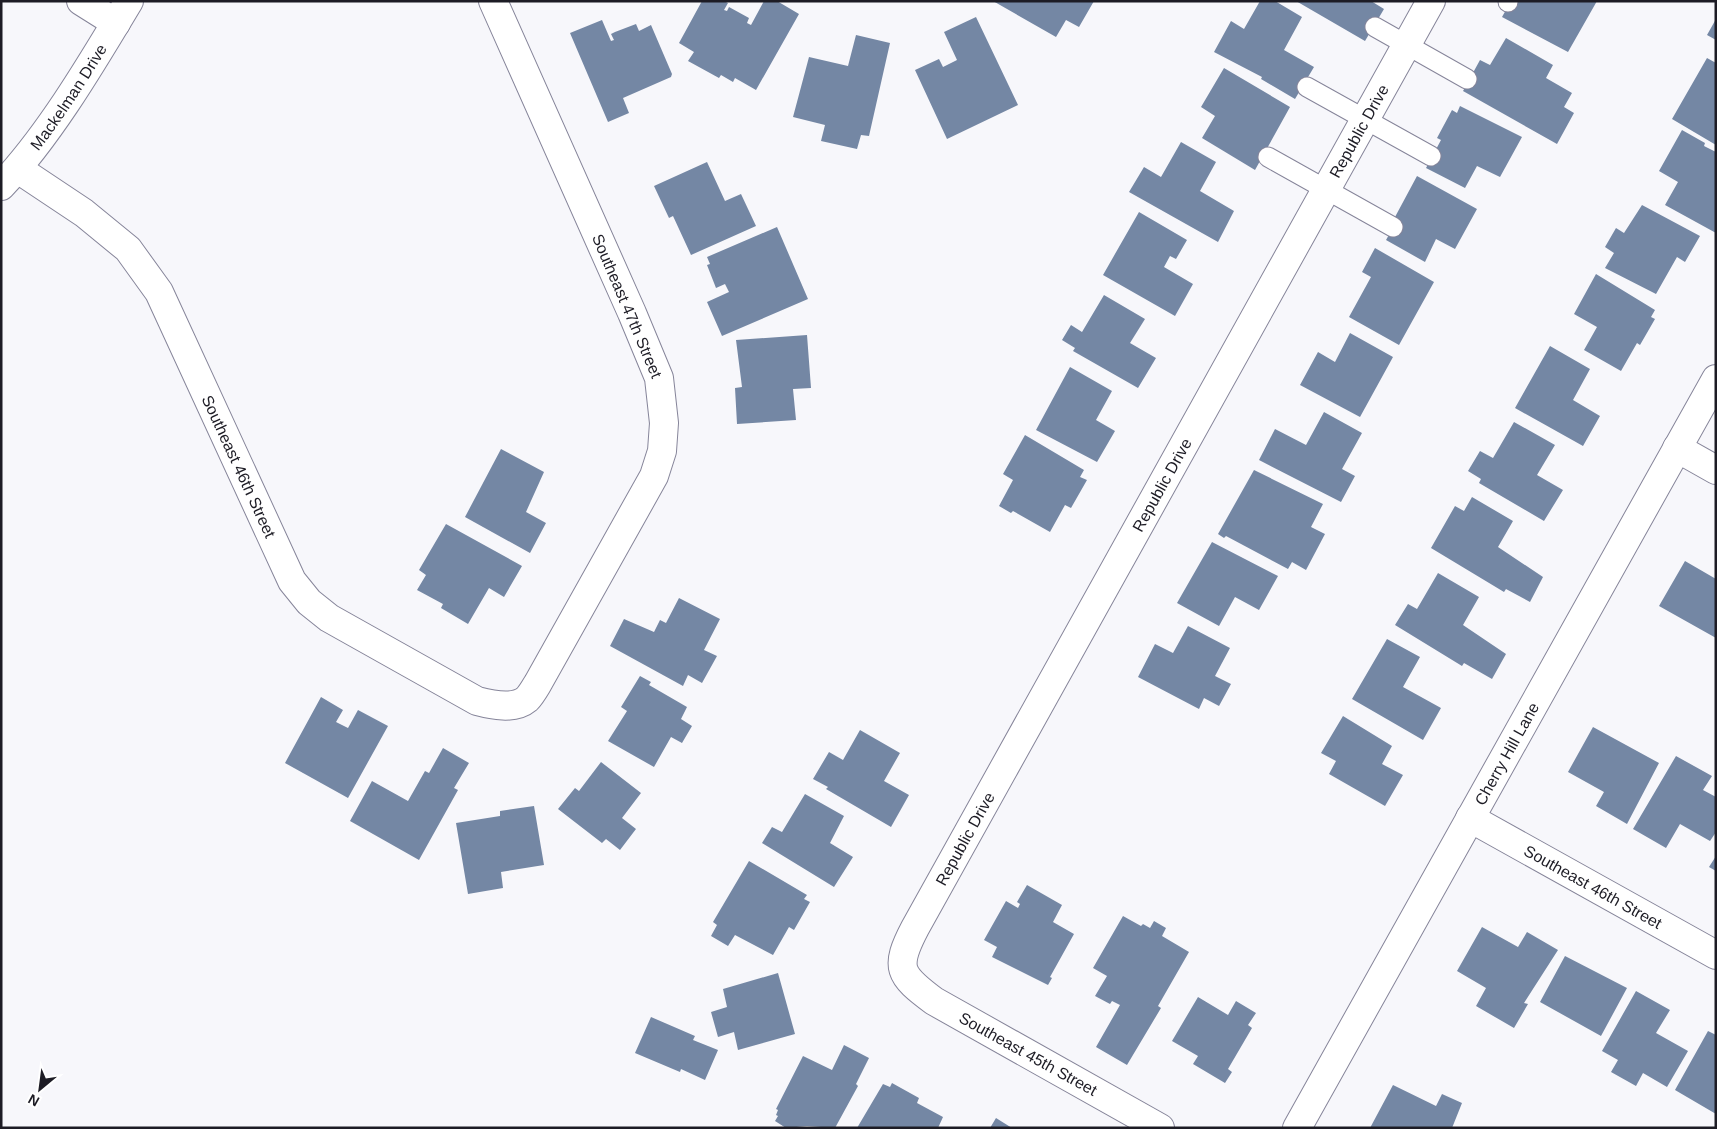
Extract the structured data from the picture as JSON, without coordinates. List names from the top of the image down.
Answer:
{
  "streets": {
    "street": [
      "Mackelman Drive",
      "Republic Drive",
      "Southeast 47th Street",
      "Southeast 46th Street",
      "Cherry Hill Lane",
      "Southeast 45th Street"
    ]
  },
  "crossings": [
    ["Mackelman Drive", "Southeast 46th Street"],
    ["Republic Drive", "Southeast 45th Street"],
    ["Southeast 47th Street", "Southeast 46th Street"],
    ["Southeast 46th Street", "Cherry Hill Lane"]
  ],
  "north": "bottom left"
}
